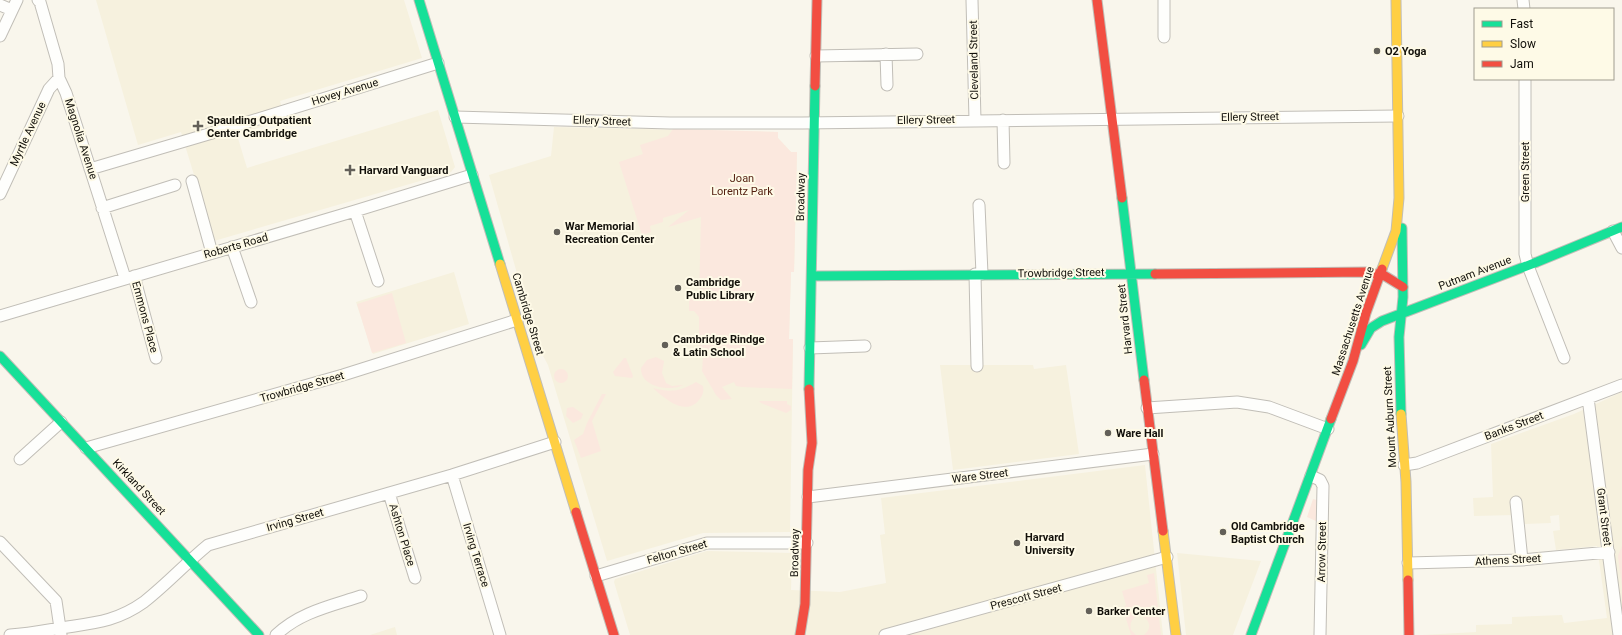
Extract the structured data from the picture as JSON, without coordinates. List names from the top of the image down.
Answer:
{
  "streets": {
    "main road": [
      "Broadway",
      "Trowbridge Street",
      "Putnam Avenue",
      "Cambridge Street",
      "Harvard Street",
      "Massachusetts Avenue",
      "Mount Auburn Street",
      "Kirkland Street"
    ],
    "street": [
      "Cleveland Street",
      "Hovey Avenue",
      "Ellery Street",
      "Myrtle Avenue",
      "Magnolia Avenue",
      "Green Street",
      "Roberts Road",
      "Emmons Place",
      "Banks Street",
      "Ware Street",
      "Grant Street",
      "Irving Street",
      "Ashton Place",
      "Felton Street",
      "Arrow Street",
      "Irving Terrace",
      "Athens Street",
      "Prescott Street"
    ]
  },
  "crossings": [
    ["Cleveland Street", "Ellery Street"],
    ["Hovey Avenue", "Magnolia Avenue"],
    ["Hovey Avenue", "Cambridge Street"],
    ["Ellery Street", "Broadway"],
    ["Ellery Street", "Cambridge Street"],
    ["Ellery Street", "Harvard Street"],
    ["Ellery Street", "Massachusetts Avenue"],
    ["Myrtle Avenue", "Magnolia Avenue"],
    ["Magnolia Avenue", "Roberts Road"],
    ["Magnolia Avenue", "Emmons Place"],
    ["Green Street", "Putnam Avenue"],
    ["Broadway", "Trowbridge Street"],
    ["Broadway", "Ware Street"],
    ["Broadway", "Felton Street"],
    ["Roberts Road", "Cambridge Street"],
    ["Roberts Road", "Emmons Place"],
    ["Trowbridge Street", "Cambridge Street"],
    ["Trowbridge Street", "Harvard Street"],
    ["Trowbridge Street", "Massachusetts Avenue"],
    ["Trowbridge Street", "Mount Auburn Street"],
    ["Trowbridge Street", "Kirkland Street"],
    ["Putnam Avenue", "Massachusetts Avenue"],
    ["Putnam Avenue", "Mount Auburn Street"],
    ["Cambridge Street", "Irving Street"],
    ["Cambridge Street", "Felton Street"],
    ["Harvard Street", "Ware Street"],
    ["Harvard Street", "Prescott Street"],
    ["Massachusetts Avenue", "Mount Auburn Street"],
    ["Massachusetts Avenue", "Arrow Street"],
    ["Mount Auburn Street", "Banks Street"],
    ["Mount Auburn Street", "Athens Street"],
    ["Banks Street", "Grant Street"],
    ["Kirkland Street", "Irving Street"],
    ["Grant Street", "Athens Street"],
    ["Irving Street", "Ashton Place"],
    ["Irving Street", "Irving Terrace"]
  ],
  "parks": ["Joan Lorentz Park"],
  "places": {
    "other": [
      "O2 Yoga",
      "War Memorial Recreation Center",
      "Cambridge Public Library",
      "Cambridge Rindge & Latin School",
      "Ware Hall",
      "Old Cambridge Baptist Church",
      "Harvard University",
      "Barker Center"
    ],
    "health": ["Spaulding Outpatient Center Cambridge", "Harvard Vanguard"]
  },
  "legend": ["Fast", "Slow", "Jam"]
}
